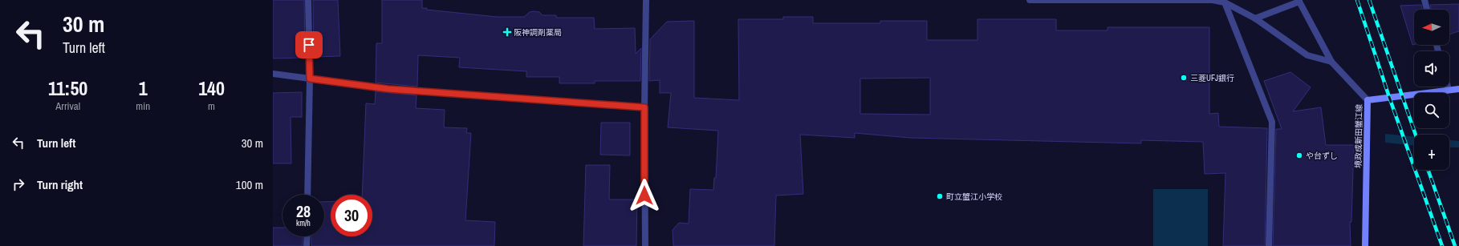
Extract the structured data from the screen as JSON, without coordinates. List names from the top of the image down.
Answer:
{
  "streets": {
    "main road": ["境政成新田蟹江線"]
  },
  "places": {
    "health": ["阪神調剤薬局"],
    "other": ["三菱UFJ銀行", "や台ずし", "町立蟹江小学校"]
  },
  "north": "left",
  "page": {
    "turn": ["30 m", "Turn left"],
    "map_buttons": "+",
    "eta": [
      "11:50",
      "Arrival",
      "1",
      "min",
      "140",
      "m"
    ],
    "list": [
      {
        "name": "Turn left",
        "value": "30 m"
      },
      {
        "name": "Turn right",
        "value": "100 m"
      }
    ],
    "speed": "28 km/h",
    "limit": "30"
  }
}
